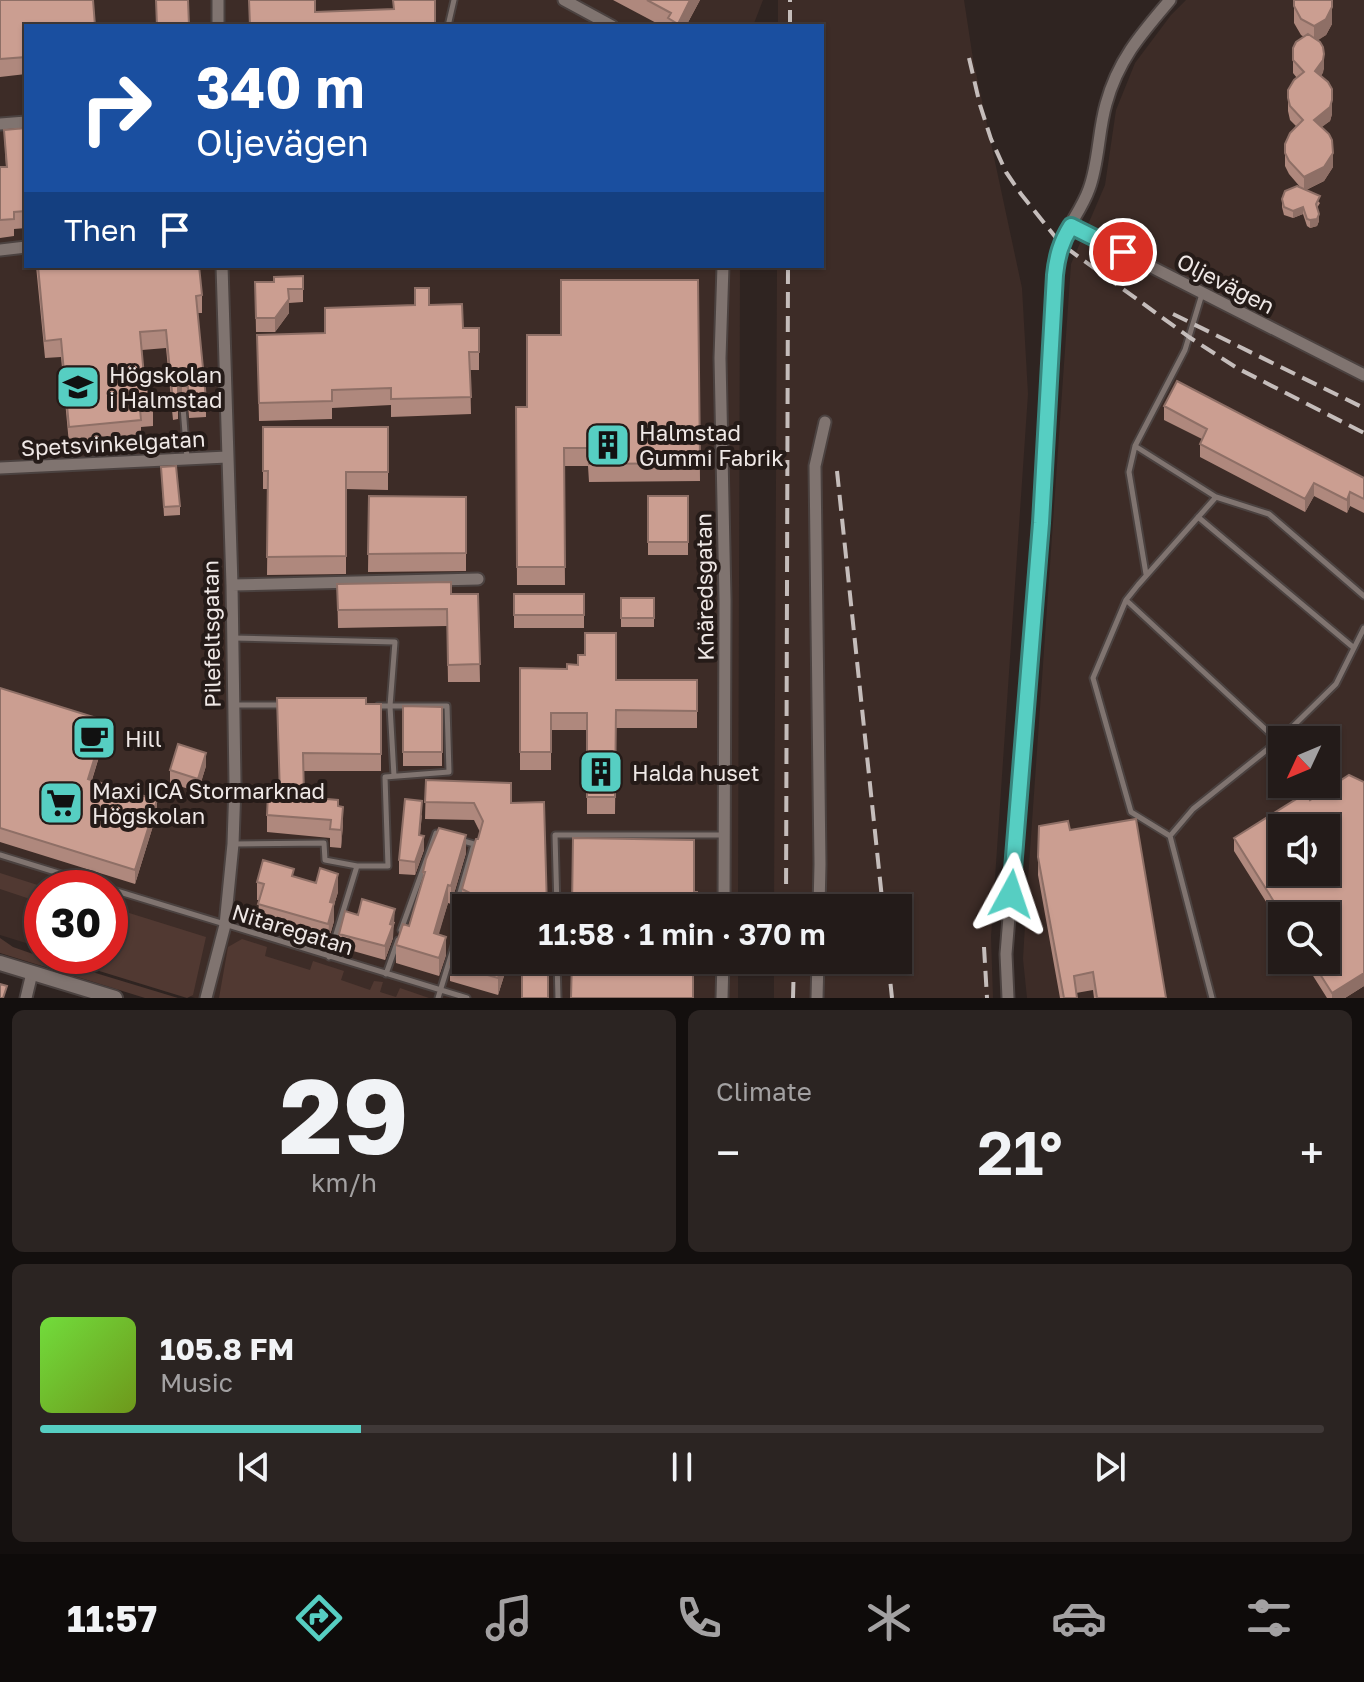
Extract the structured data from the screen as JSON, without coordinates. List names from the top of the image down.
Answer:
{
  "streets": {
    "street": [
      "Oljevägen",
      "Spetsvinkelgatan",
      "Knäredsgatan",
      "Pilefeltsgatan"
    ],
    "lane": ["Nitaregatan"]
  },
  "crossings": [
    ["Spetsvinkelgatan", "Pilefeltsgatan"],
    ["Pilefeltsgatan", "Nitaregatan"]
  ],
  "places": {
    "school or university": ["Högskolan i Halmstad"],
    "building": ["Halmstad Gummi Fabrik", "Halda huset"],
    "cafe": ["Hill"],
    "supermarket": ["Maxi ICA Stormarknad Högskolan"]
  },
  "north": "bottom left",
  "page": {
    "turn": ["340 m", "Oljevägen"],
    "then": "Then",
    "limit": "30",
    "trip": "11:58 · 1 min · 370 m",
    "tile": [
      ["29", "km/h"],
      "Climate"
    ],
    "heat": ["−", "21°", "+"],
    "song": ["105.8 FM", "Music"],
    "tabs": "11:57"
  }
}
